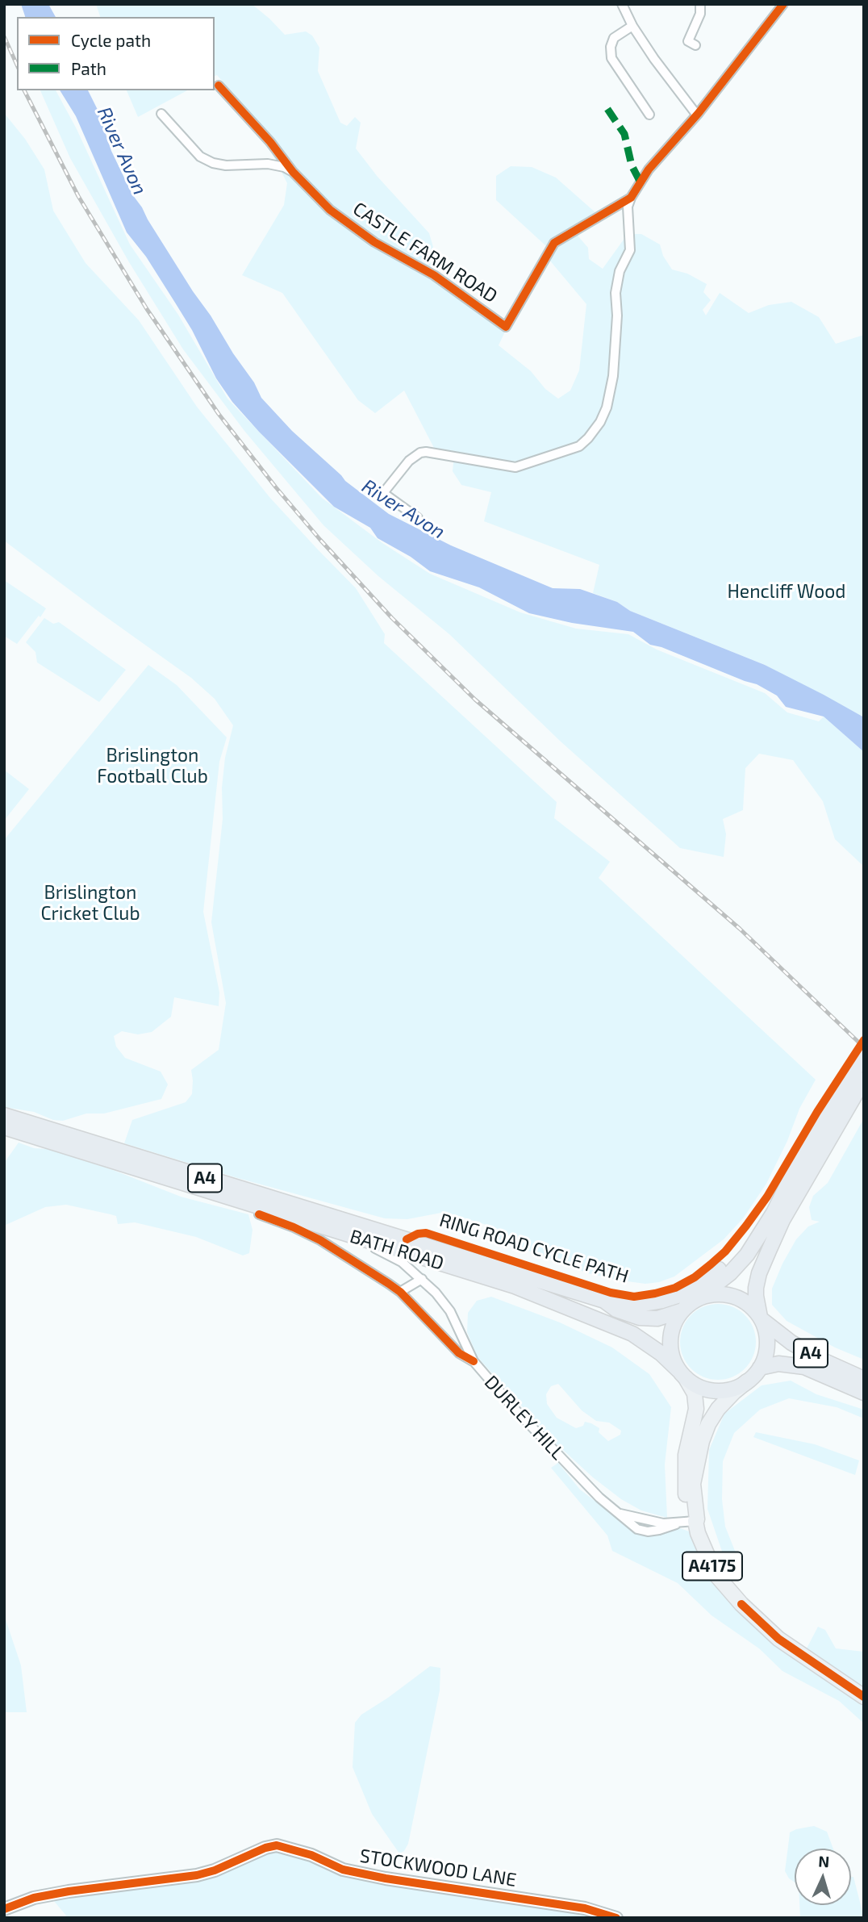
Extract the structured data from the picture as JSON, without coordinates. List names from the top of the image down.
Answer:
{
  "streets": {
    "highway": ["A4", "BATH ROAD"],
    "main road": ["A4175"],
    "street": ["CASTLE FARM ROAD", "DURLEY HILL", "STOCKWOOD LANE"],
    "cycle path": ["RING ROAD CYCLE PATH"]
  },
  "crossings": [
    ["A4", "BATH ROAD"],
    ["A4", "A4175"],
    ["BATH ROAD", "DURLEY HILL"],
    ["BATH ROAD", "A4175"],
    ["DURLEY HILL", "A4175"]
  ],
  "water": ["River Avon"],
  "parks": ["Hencliff Wood", "Brislington Football Club", "Brislington Cricket Club"],
  "legend": ["Cycle path", "Path"],
  "north": "top"
}
